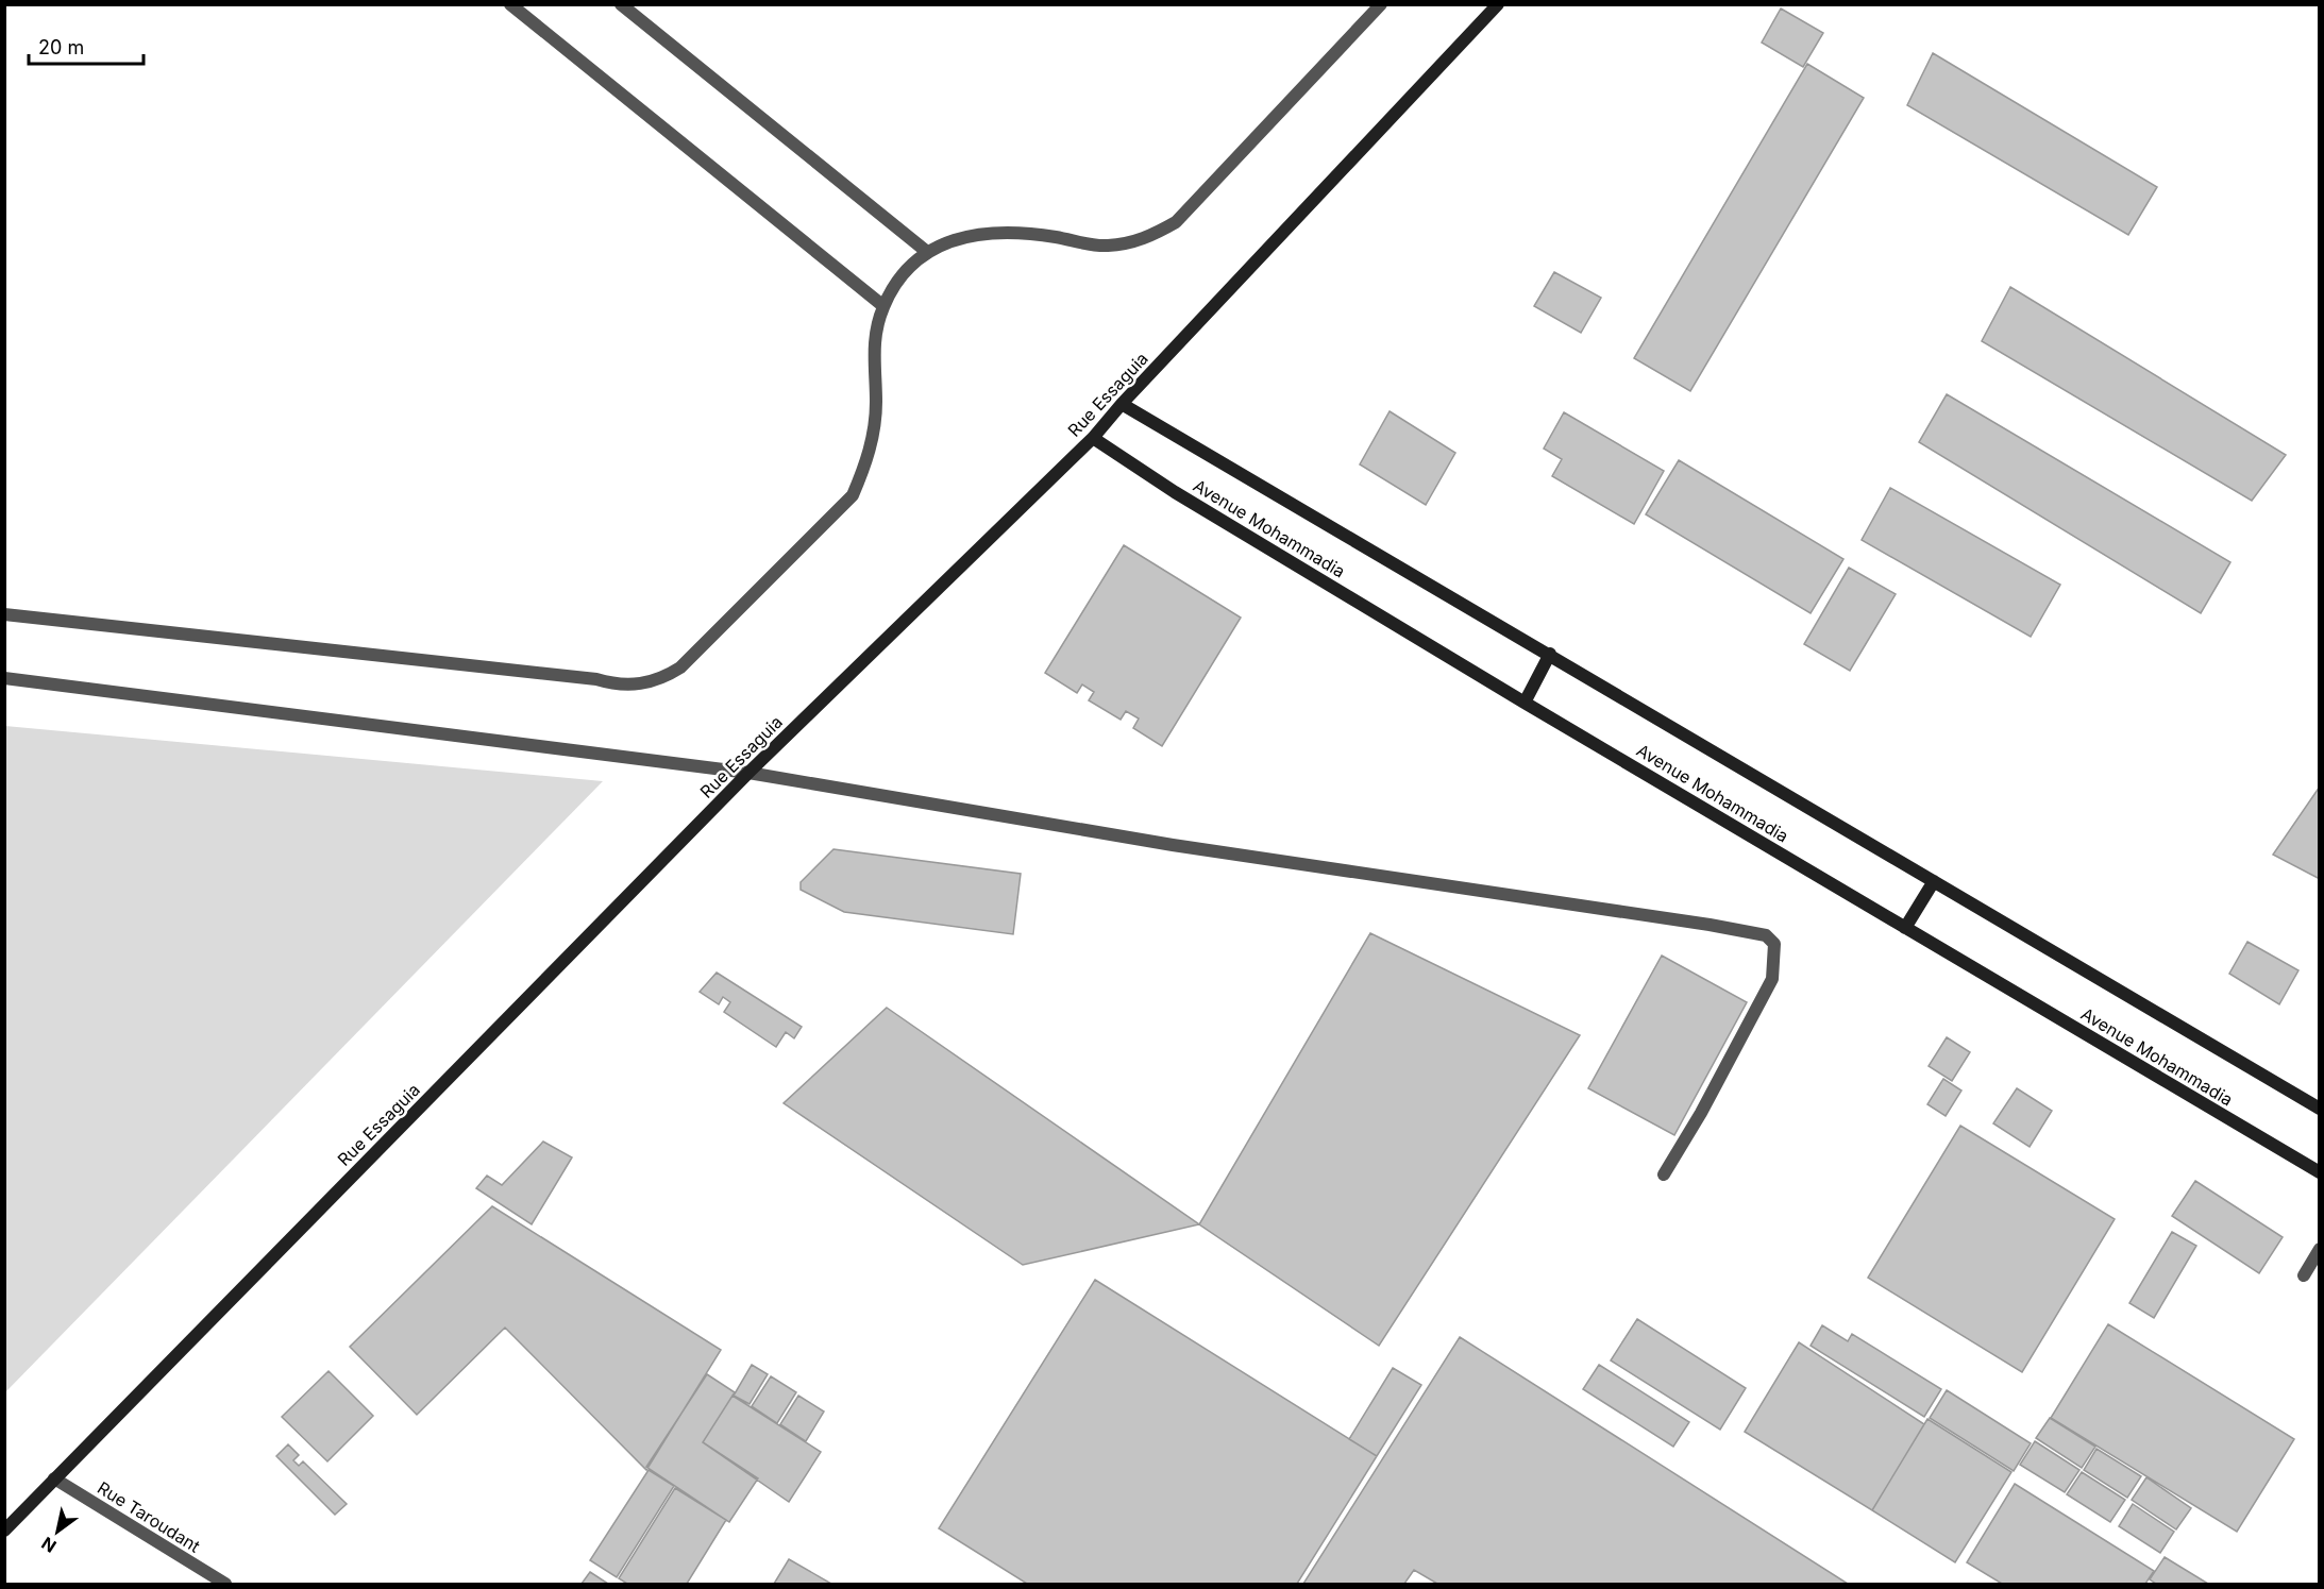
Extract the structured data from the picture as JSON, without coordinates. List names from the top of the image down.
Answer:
{
  "streets": {
    "street": ["Rue Essaguia", "Avenue Mohammadia", "Rue Taroudant"]
  },
  "crossings": [
    ["Rue Essaguia", "Avenue Mohammadia"],
    ["Rue Essaguia", "Rue Taroudant"]
  ],
  "scale_bar": "20 m",
  "north": "bottom left"
}
